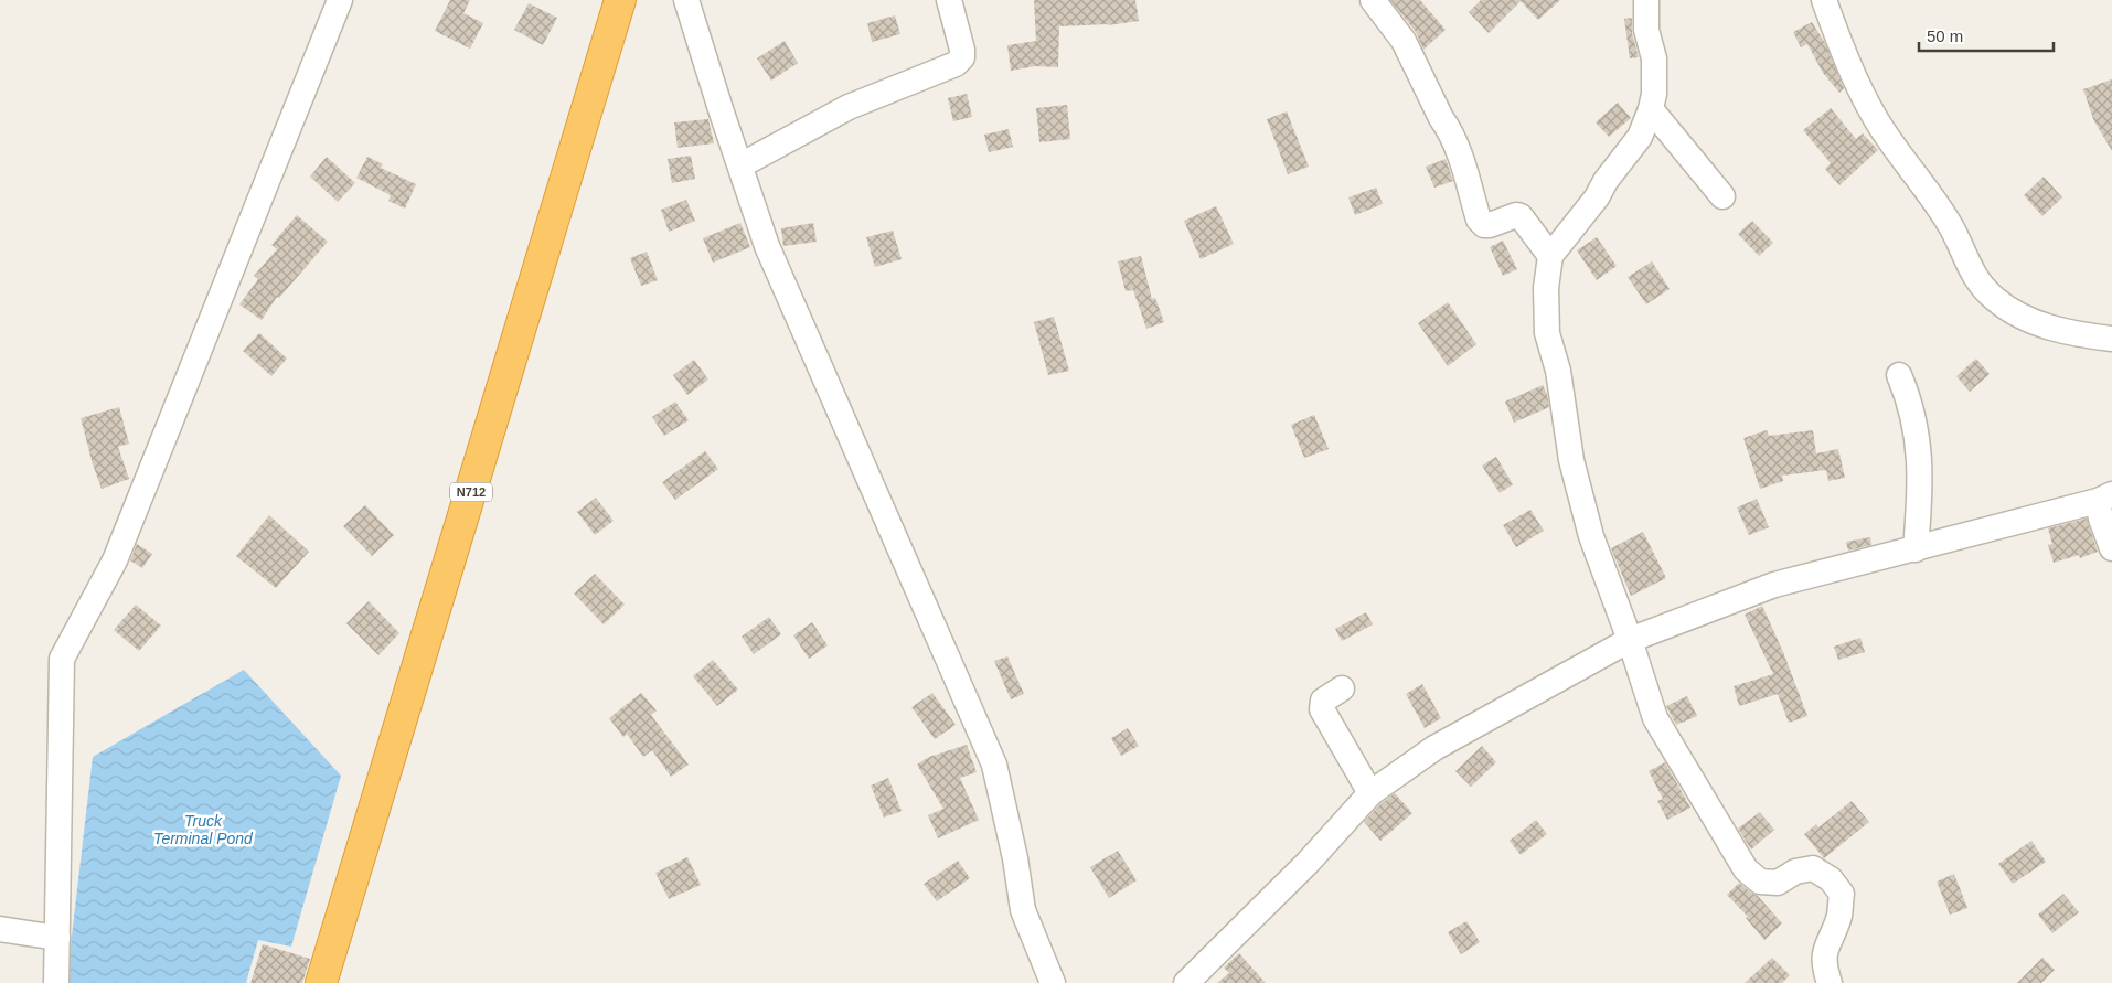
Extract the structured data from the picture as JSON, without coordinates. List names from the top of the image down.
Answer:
{
  "streets": {
    "highway": ["N712"]
  },
  "water": ["Truck Terminal Pond"],
  "scale_bar": "50 m"
}
